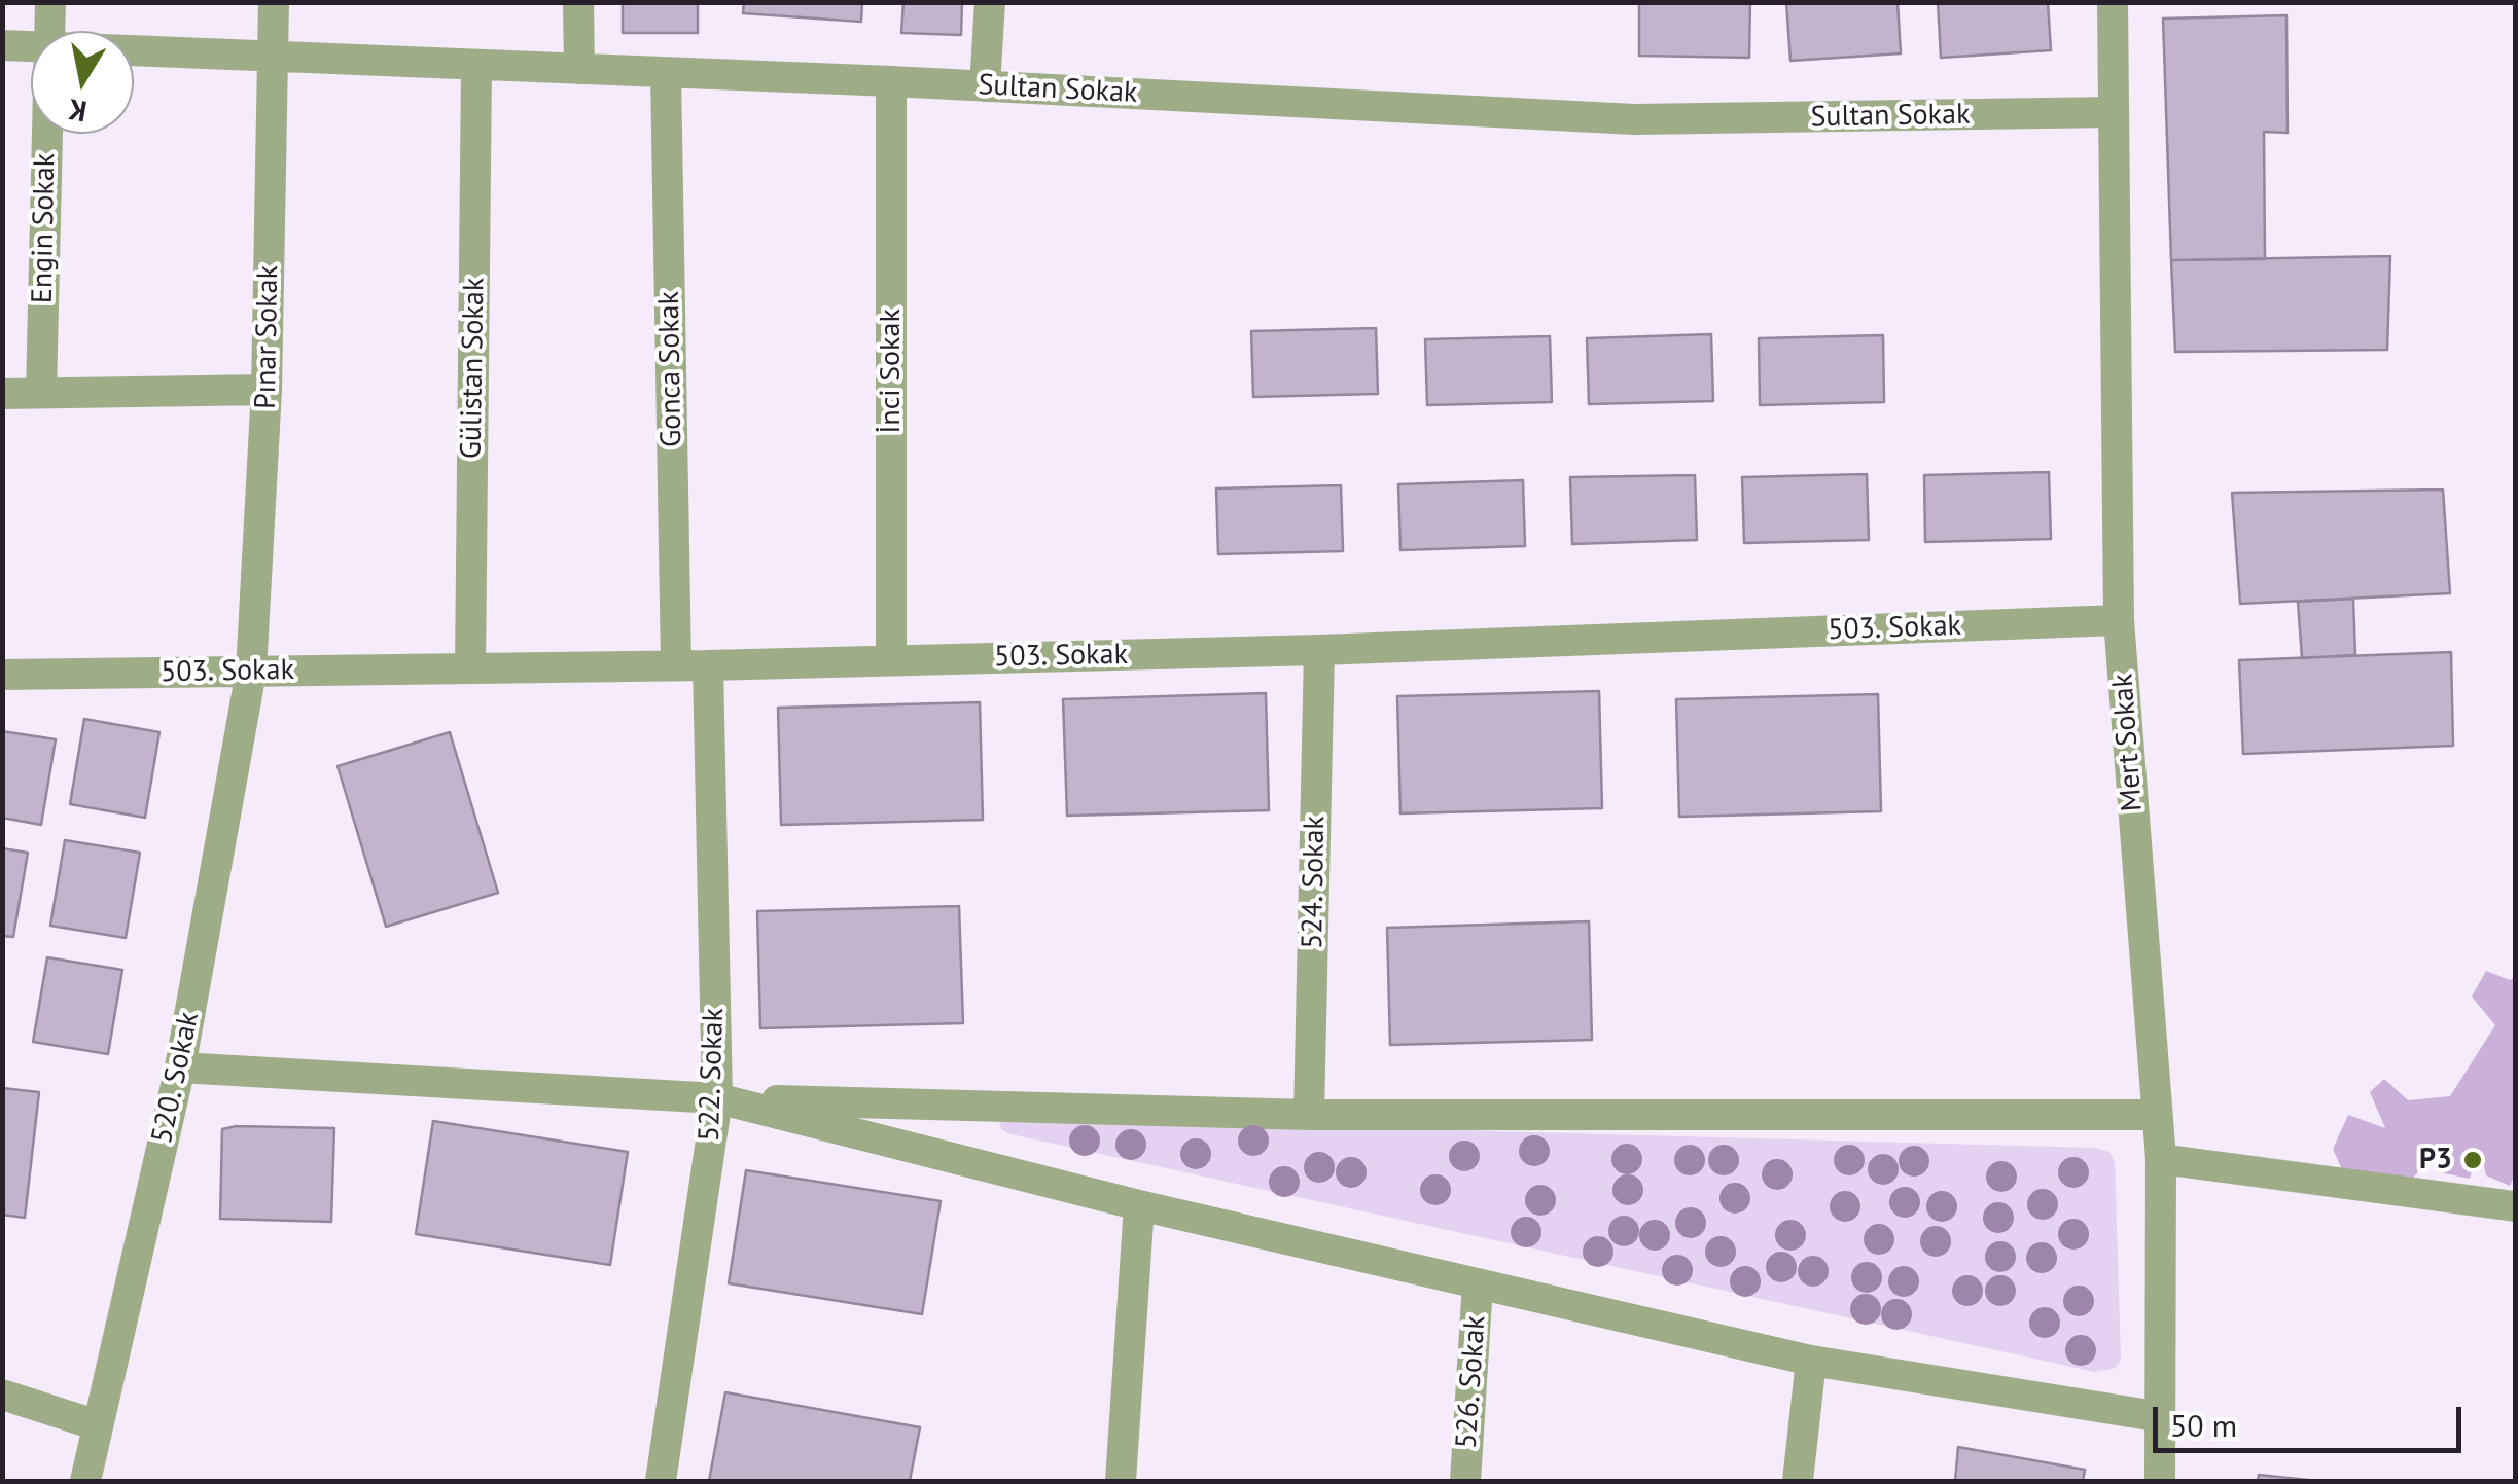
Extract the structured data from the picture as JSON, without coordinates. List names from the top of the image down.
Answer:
{
  "streets": {
    "street": [
      "Sultan Sokak",
      "Engin Sokak",
      "Pınar Sokak",
      "Gülistan Sokak",
      "Gonca Sokak",
      "İnci Sokak",
      "503. Sokak",
      "Mert Sokak",
      "524. Sokak",
      "522. Sokak",
      "520. Sokak",
      "526. Sokak"
    ]
  },
  "crossings": [
    ["Sultan Sokak", "Pınar Sokak"],
    ["Sultan Sokak", "Gülistan Sokak"],
    ["Sultan Sokak", "Gonca Sokak"],
    ["Sultan Sokak", "İnci Sokak"],
    ["Sultan Sokak", "Mert Sokak"],
    ["Pınar Sokak", "503. Sokak"],
    ["Pınar Sokak", "520. Sokak"],
    ["Gülistan Sokak", "503. Sokak"],
    ["Gonca Sokak", "503. Sokak"],
    ["İnci Sokak", "503. Sokak"],
    ["503. Sokak", "Mert Sokak"],
    ["503. Sokak", "524. Sokak"],
    ["503. Sokak", "522. Sokak"],
    ["503. Sokak", "520. Sokak"]
  ],
  "places": ["P3"],
  "scale_bar": "50 m",
  "north": "bottom"
}
